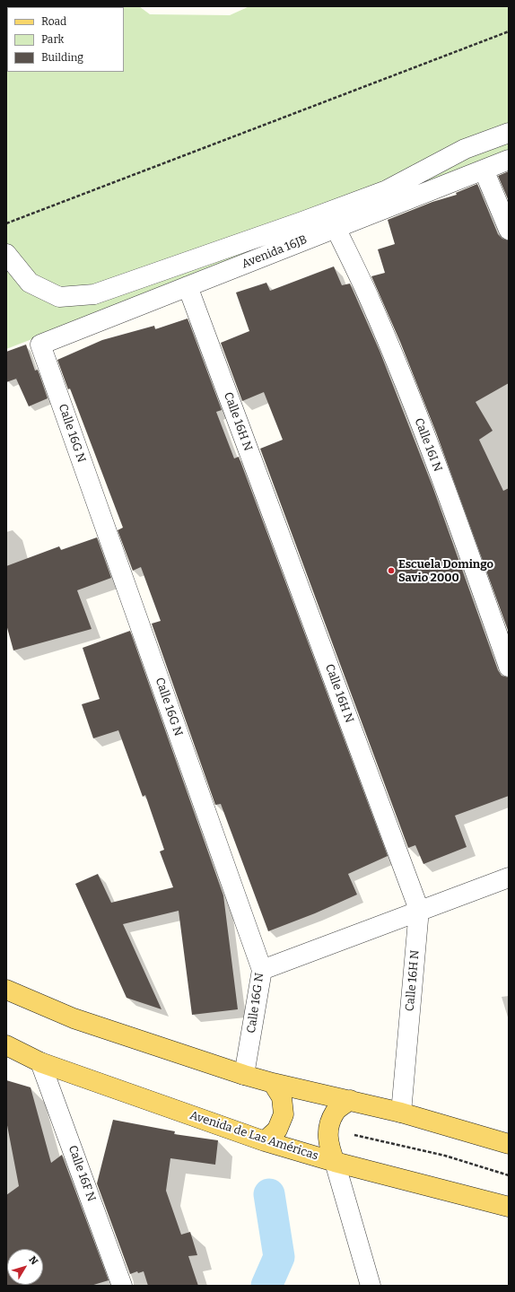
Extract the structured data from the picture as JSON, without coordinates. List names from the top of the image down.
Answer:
{
  "streets": {
    "main road": ["Avenida de Las Américas"],
    "street": [
      "Avenida 16JB",
      "Calle 16H N",
      "Calle 16G N",
      "Calle 16I N",
      "Calle 16F N"
    ]
  },
  "crossings": [
    ["Avenida 16JB", "Calle 16H N"],
    ["Avenida 16JB", "Calle 16G N"],
    ["Avenida 16JB", "Calle 16I N"],
    ["Avenida de Las Américas", "Calle 16F N"]
  ],
  "places": ["Escuela Domingo Savio 2000"],
  "legend": ["Road", "Park", "Building"],
  "north": "top right"
}
